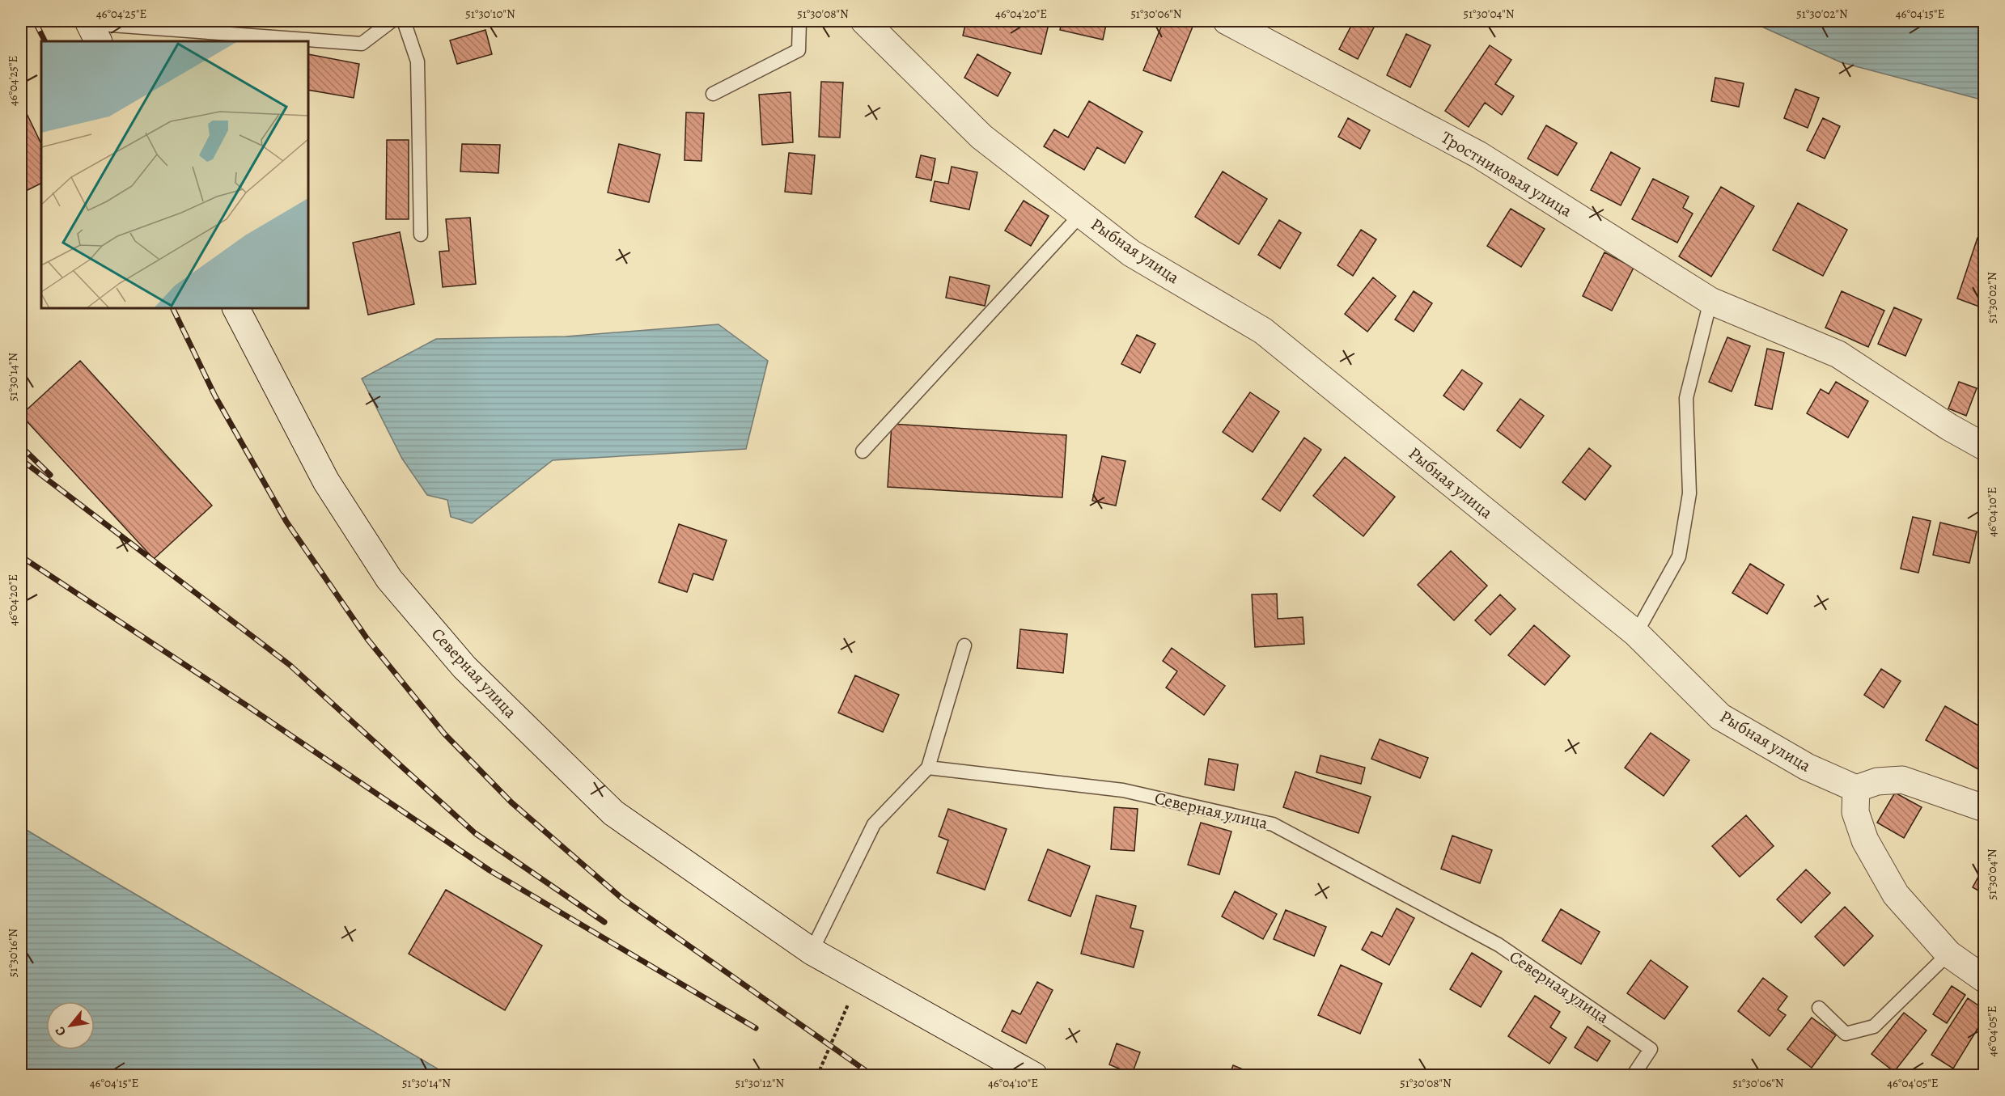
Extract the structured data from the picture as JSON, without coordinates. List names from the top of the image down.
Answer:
{
  "streets": {
    "street": ["Тростниковая улица", "Рыбная улица", "Северная улица"]
  },
  "north": "bottom left",
  "coordinates": [
    "46°04'25\"E",
    "51°30'10\"N",
    "51°30'08\"N",
    "46°04'20\"E",
    "51°30'06\"N",
    "51°30'04\"N",
    "51°30'02\"N",
    "46°04'15\"E",
    "51°30'14\"N",
    "46°04'10\"E",
    "51°30'16\"N",
    "46°04'05\"E",
    "51°30'12\"N"
  ]
}
